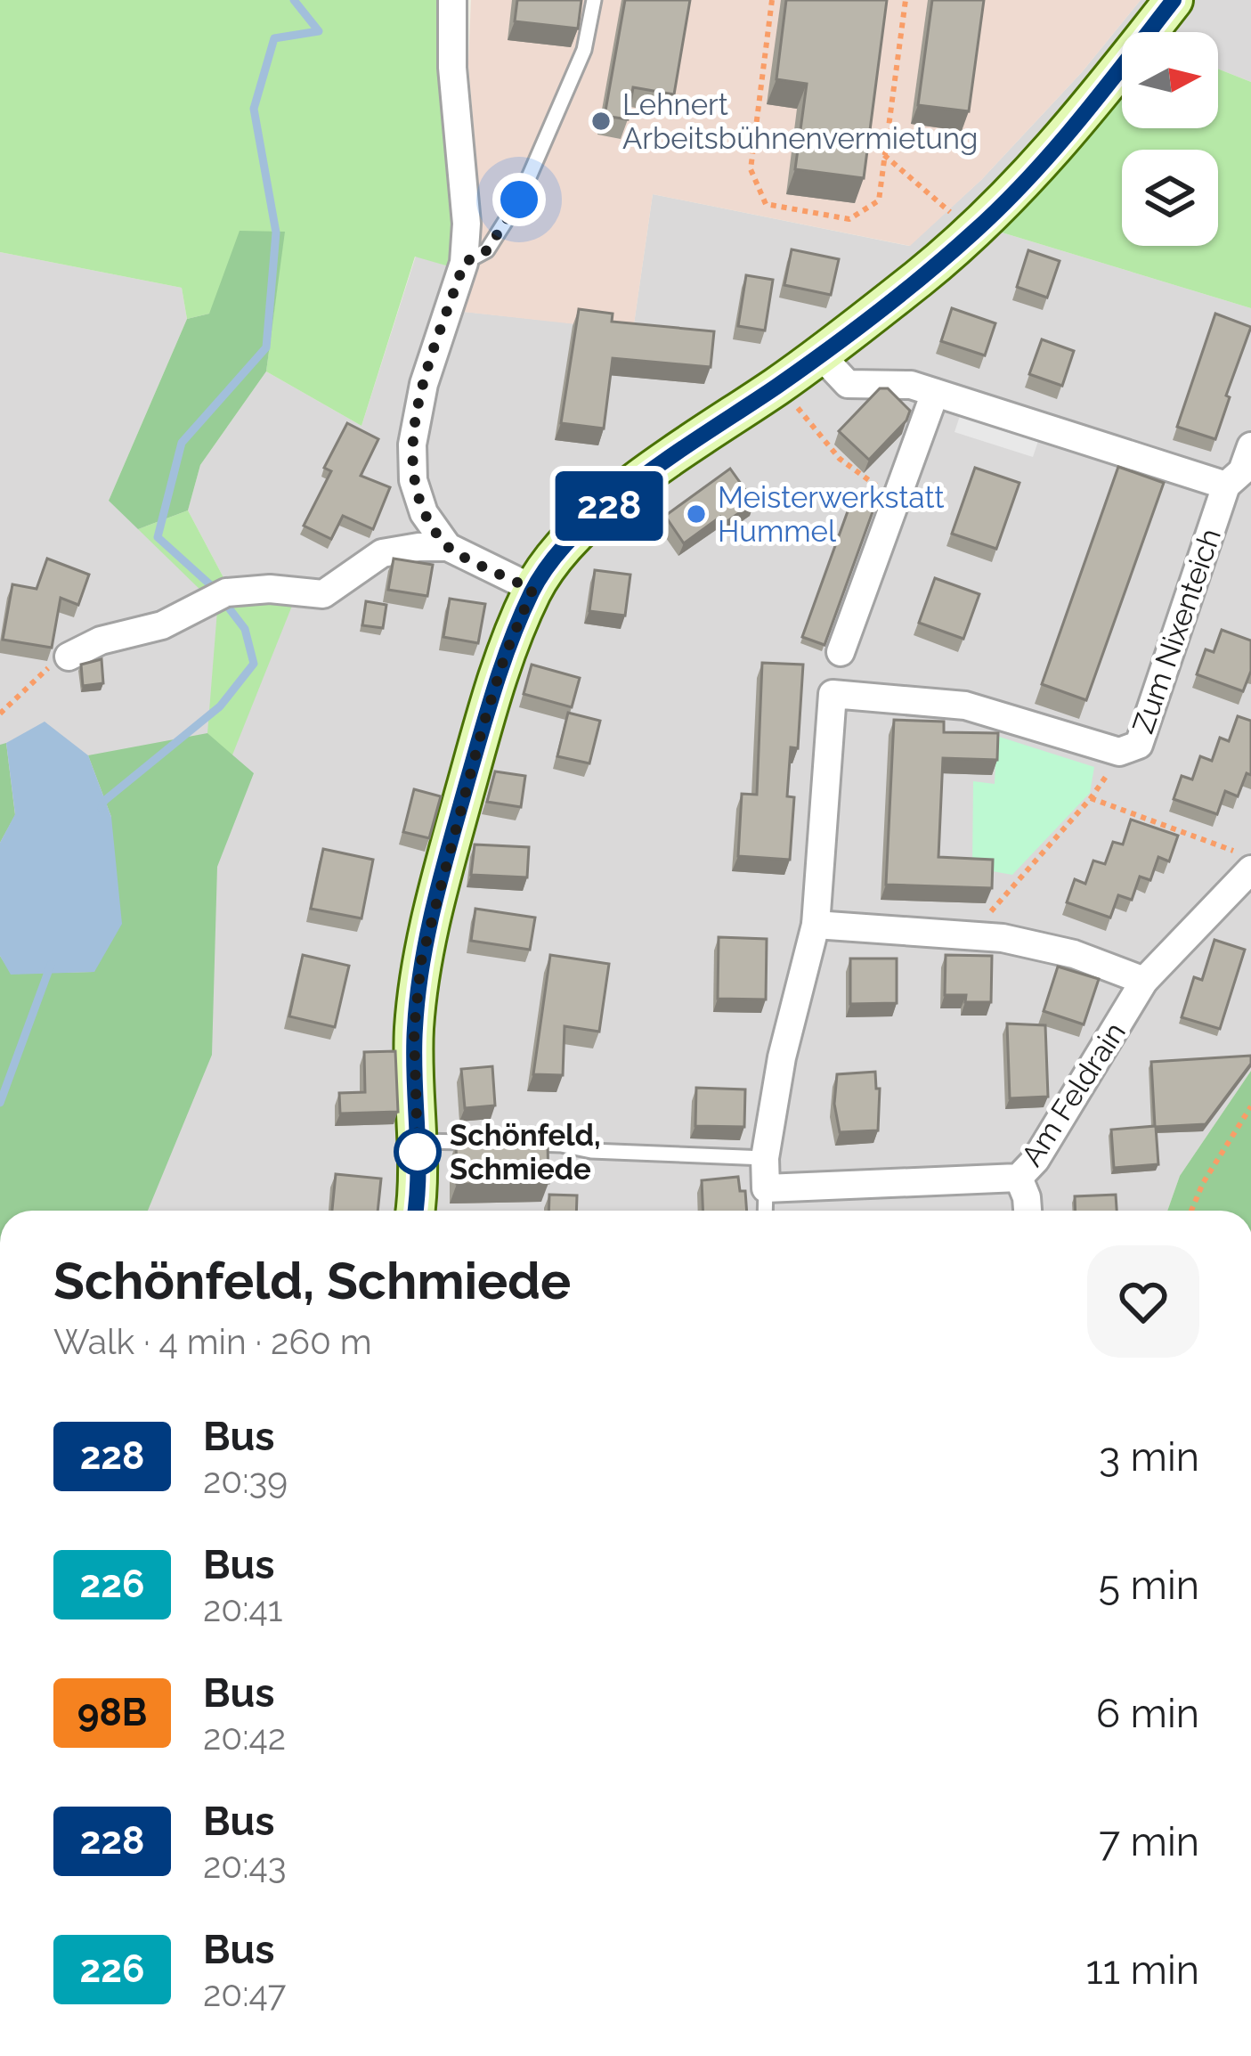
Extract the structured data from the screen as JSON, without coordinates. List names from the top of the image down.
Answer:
{
  "streets": {
    "street": ["Zum Nixenteich", "Am Feldrain"]
  },
  "crossings": [
    ["Zum Nixenteich", "Am Feldrain"]
  ],
  "places": ["Lehnert Arbeitsbühnenvermietung", "Meisterwerkstatt Hummel", "Schönfeld, Schmiede"],
  "lines": ["bus line 228"],
  "north": "right",
  "page": {
    "on_map": "228",
    "heading": ["Schönfeld, Schmiede", "Walk · 4 min · 260 m"],
    "list": [
      {
        "mark": "228",
        "name": "Bus",
        "note": "20:39",
        "value": "3 min"
      },
      {
        "mark": "226",
        "name": "Bus",
        "note": "20:41",
        "value": "5 min"
      },
      {
        "mark": "98B",
        "name": "Bus",
        "note": "20:42",
        "value": "6 min"
      },
      {
        "mark": "228",
        "name": "Bus",
        "note": "20:43",
        "value": "7 min"
      },
      {
        "mark": "226",
        "name": "Bus",
        "note": "20:47",
        "value": "11 min"
      }
    ]
  }
}
